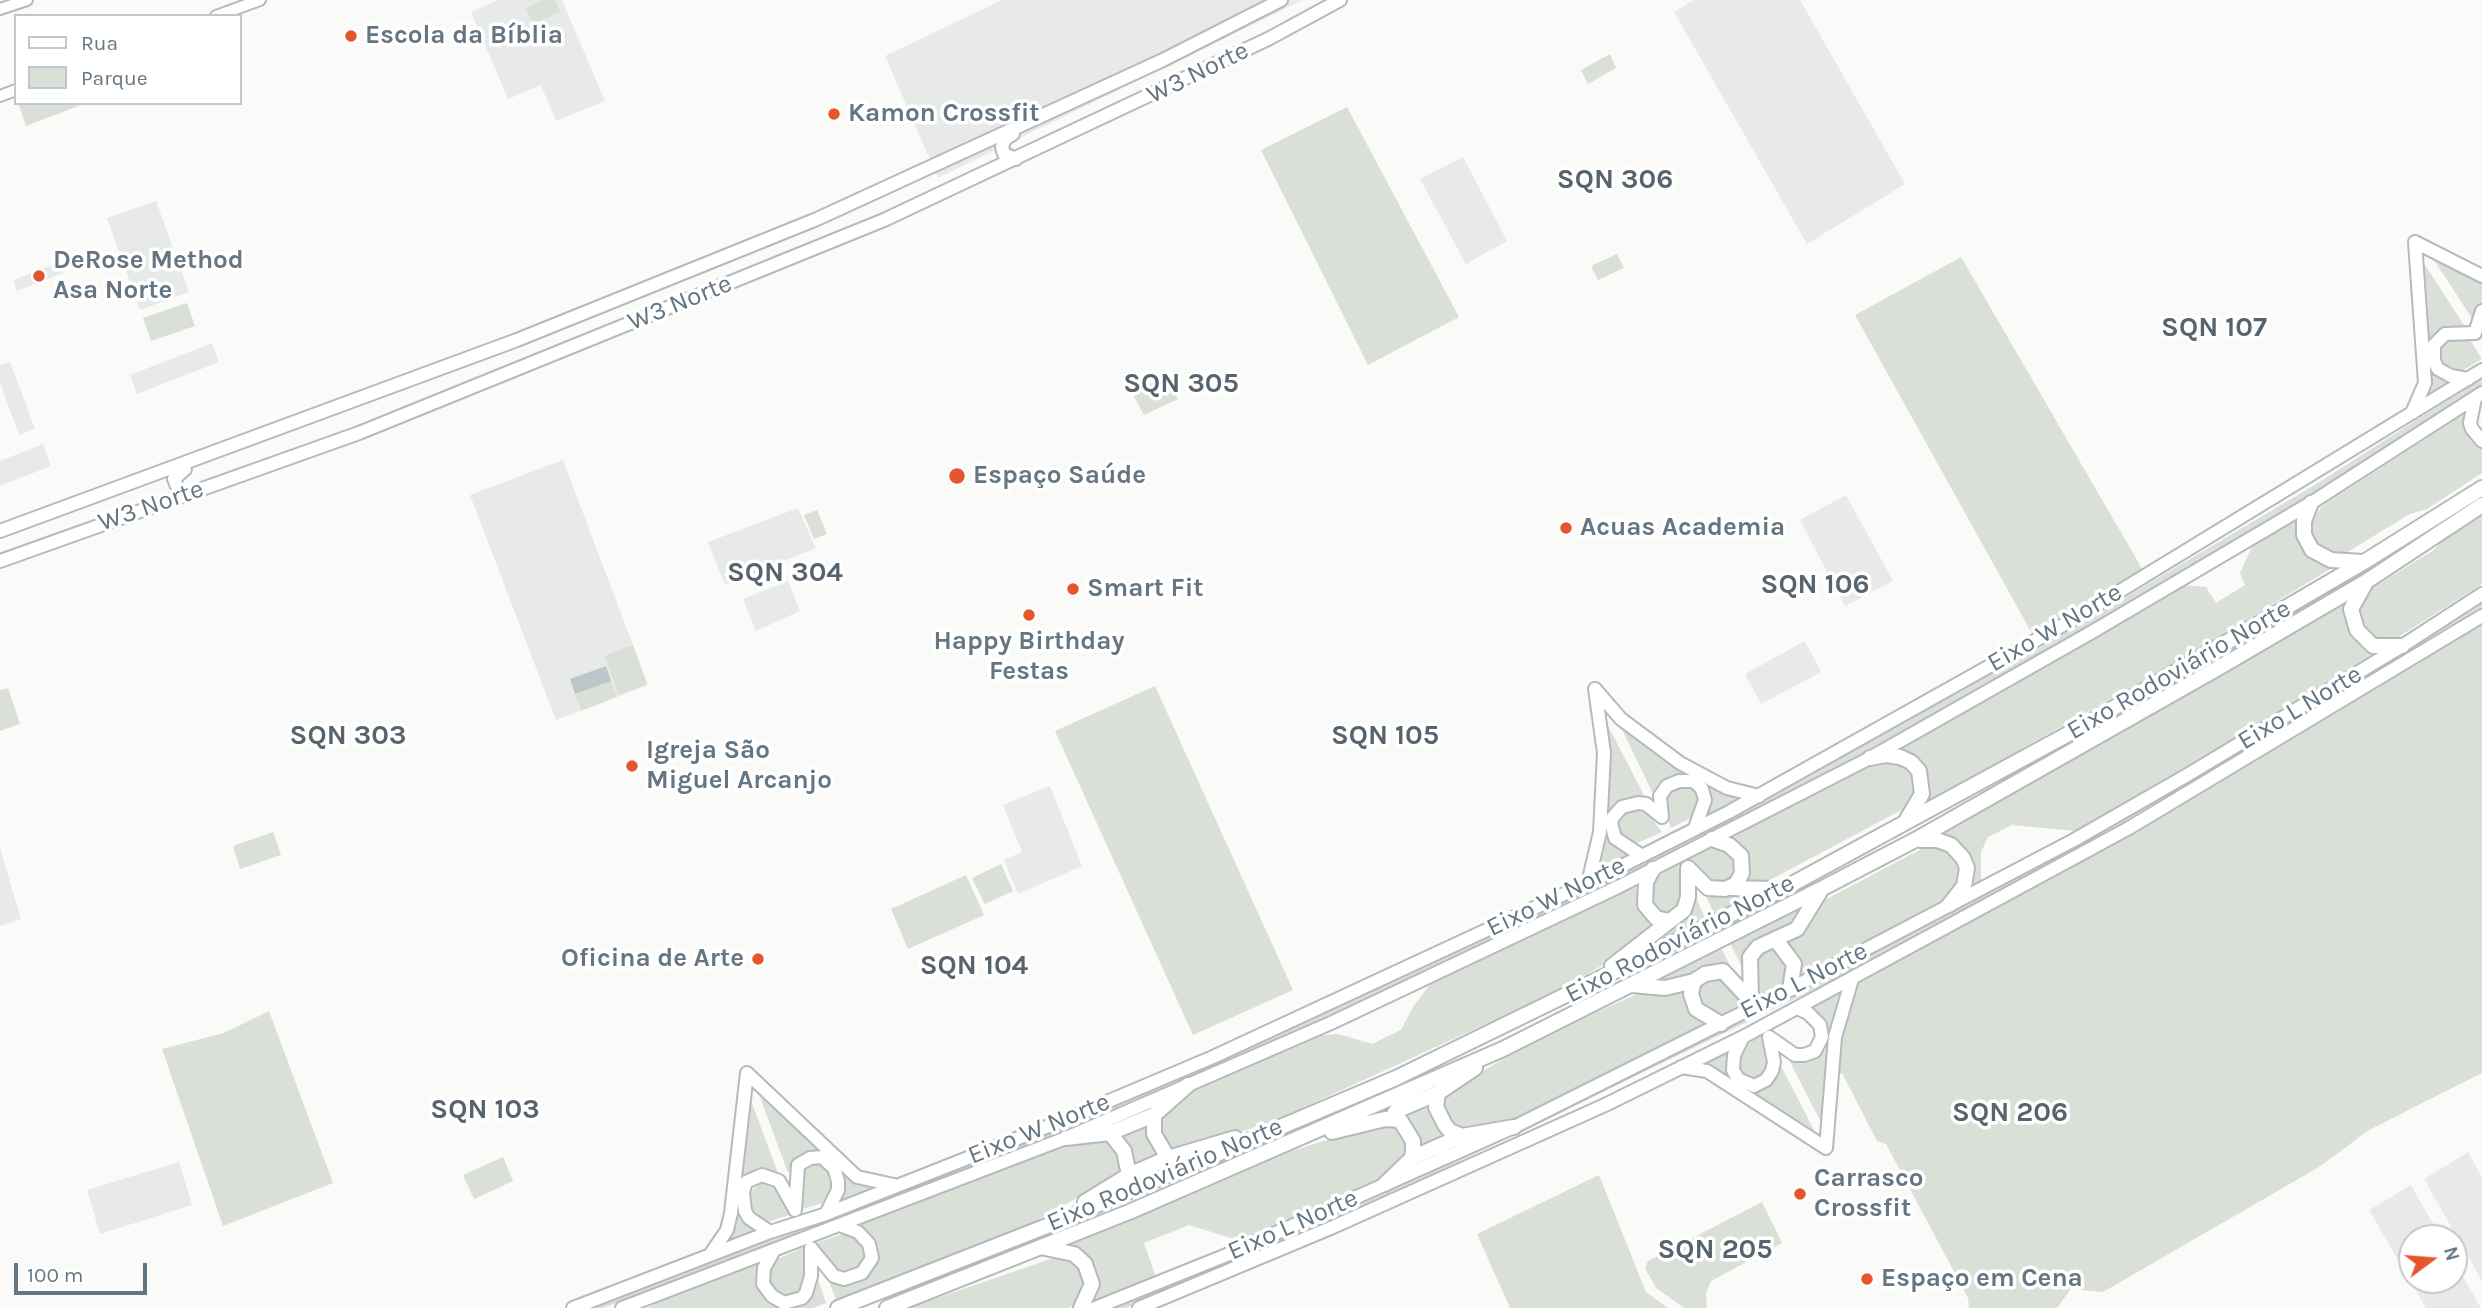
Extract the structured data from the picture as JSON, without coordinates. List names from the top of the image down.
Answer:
{
  "streets": {
    "highway": ["Eixo Rodoviário Norte"],
    "main road": ["W3 Norte", "Eixo W Norte", "Eixo L Norte"]
  },
  "districts": [
    "SQN 306",
    "SQN 107",
    "SQN 305",
    "SQN 304",
    "SQN 106",
    "SQN 303",
    "SQN 105",
    "SQN 104",
    "SQN 103",
    "SQN 206",
    "SQN 205"
  ],
  "places": [
    "Escola da Bíblia",
    "Kamon Crossfit",
    "DeRose Method Asa Norte",
    "Espaço Saúde",
    "Acuas Academia",
    "Smart Fit",
    "Happy Birthday Festas",
    "Igreja São Miguel Arcanjo",
    "Oficina de Arte",
    "Carrasco Crossfit",
    "Espaço em Cena"
  ],
  "legend": ["Rua", "Parque"],
  "scale_bar": "100 m",
  "north": "right"
}
